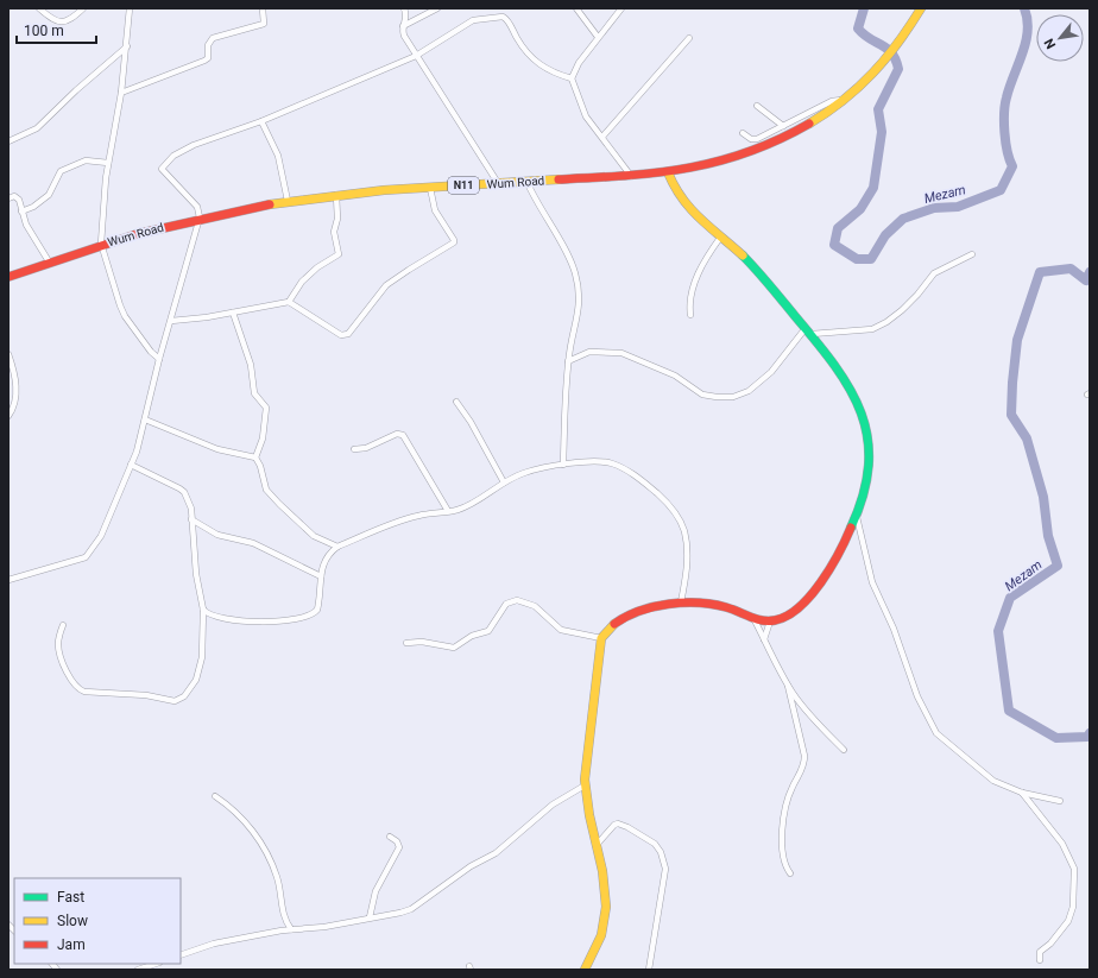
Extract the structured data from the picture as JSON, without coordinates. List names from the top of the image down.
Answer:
{
  "streets": {
    "main road": ["Wum Road", "N11"]
  },
  "water": ["Mezam"],
  "legend": ["Fast", "Slow", "Jam"],
  "scale_bar": "100 m",
  "north": "bottom left"
}
